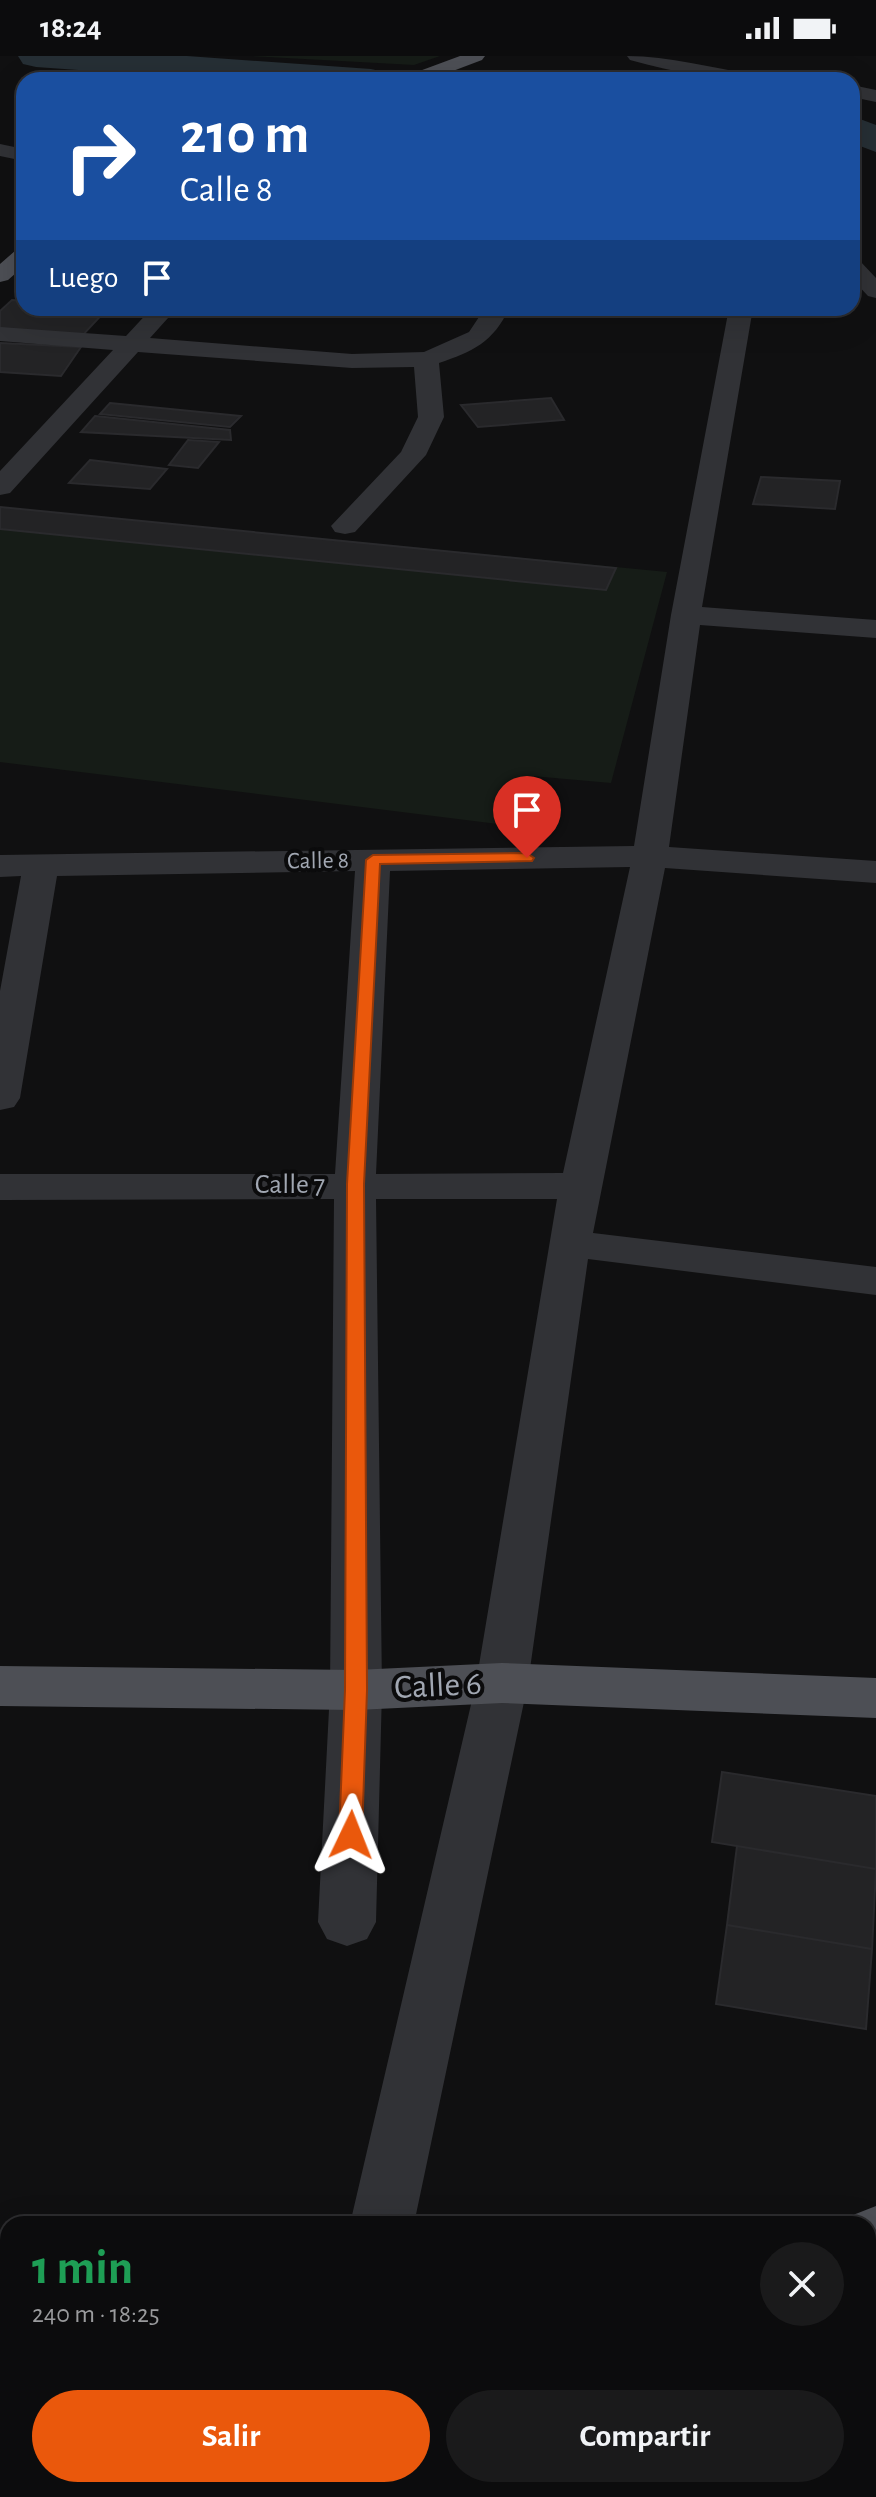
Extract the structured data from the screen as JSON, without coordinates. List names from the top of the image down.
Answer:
{
  "streets": {
    "main road": ["Calle 6"],
    "street": ["Calle 8", "Calle 7"]
  },
  "page": {
    "status": "18:24",
    "turn": ["210 m", "Calle 8"],
    "then": "Luego",
    "heading": ["1 min", "240 m · 18:25"],
    "buttons": ["Salir", "Compartir"]
  }
}
